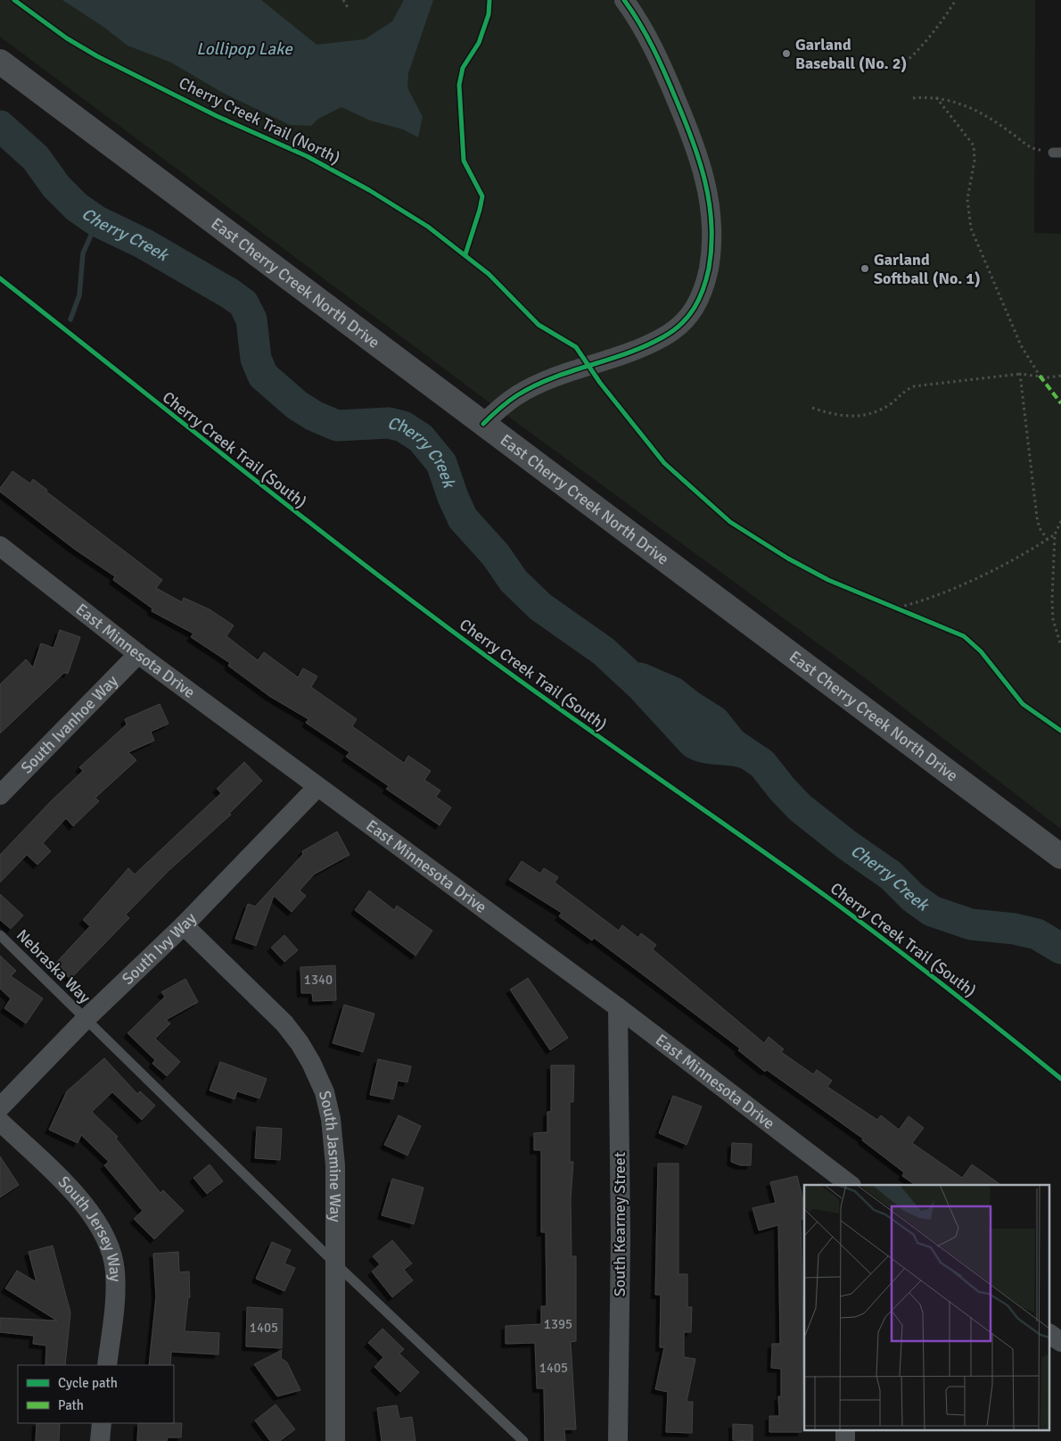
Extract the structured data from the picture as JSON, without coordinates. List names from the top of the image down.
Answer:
{
  "streets": {
    "street": [
      "East Cherry Creek North Drive",
      "East Minnesota Drive",
      "South Ivanhoe Way",
      "South Ivy Way",
      "South Jasmine Way",
      "South Kearney Street",
      "South Jersey Way"
    ],
    "lane": ["Nebraska Way"],
    "cycle path": ["Cherry Creek Trail (North)", "Cherry Creek Trail (South)"]
  },
  "crossings": [
    ["East Minnesota Drive", "South Ivanhoe Way"],
    ["East Minnesota Drive", "South Ivy Way"],
    ["East Minnesota Drive", "South Kearney Street"],
    ["South Ivy Way", "Nebraska Way"],
    ["South Ivy Way", "South Jasmine Way"],
    ["Nebraska Way", "South Jasmine Way"]
  ],
  "water": ["Lollipop Lake", "Cherry Creek"],
  "places": ["Garland Baseball (No. 2)", "Garland Softball (No. 1)"],
  "house_numbers": [
    "1340",
    "1395",
    "1405",
    "1405"
  ],
  "legend": ["Cycle path", "Path"]
}
